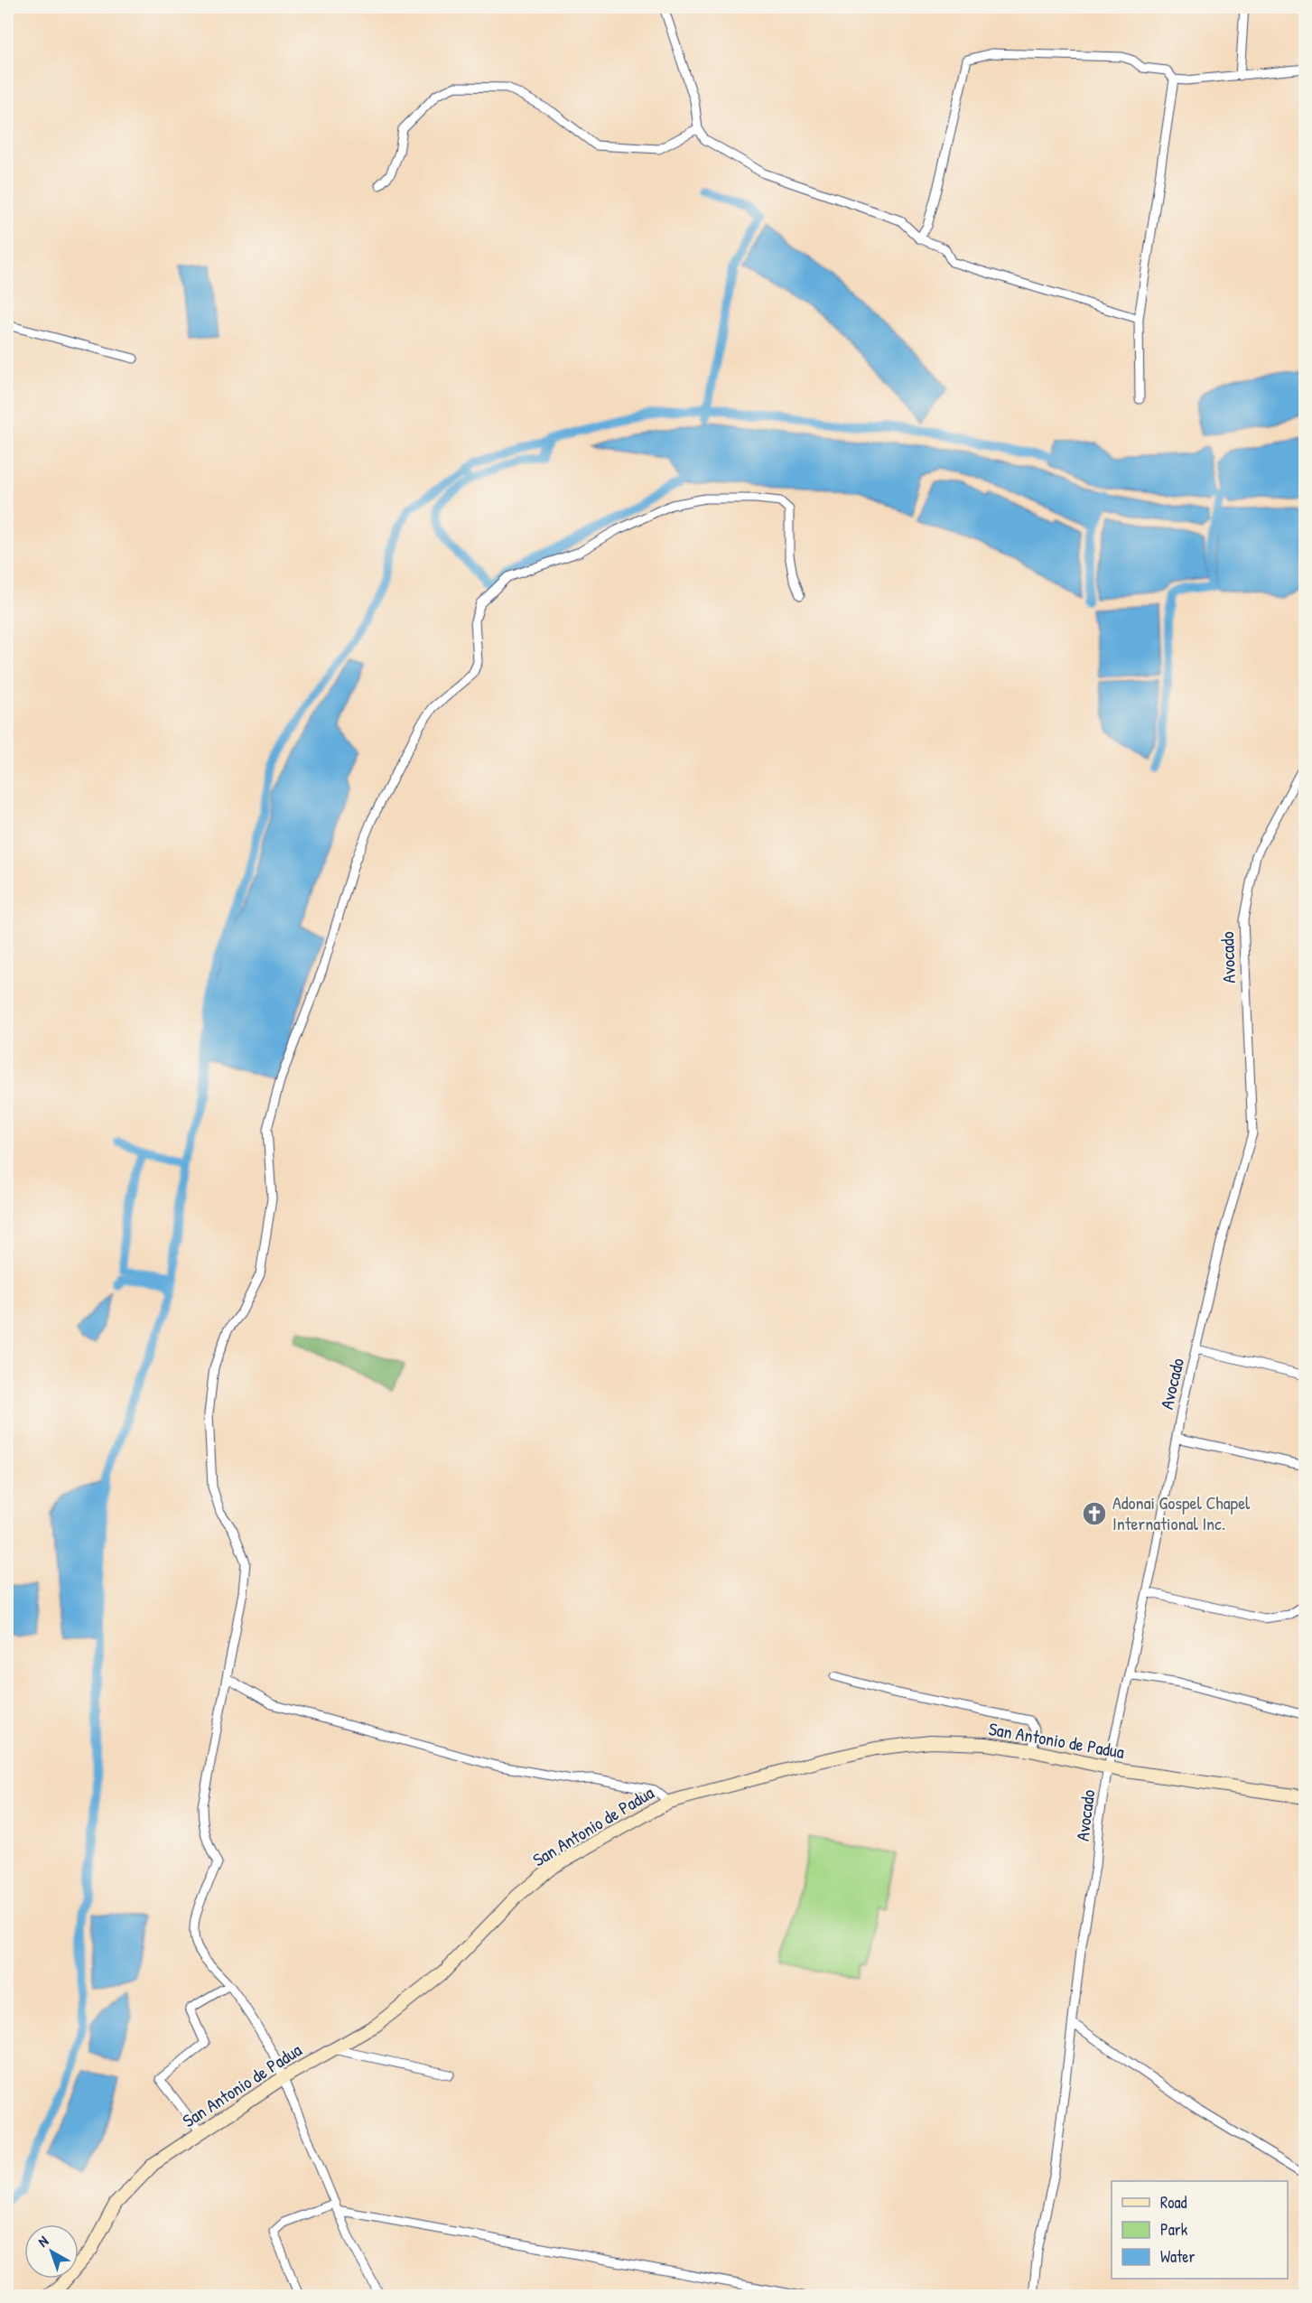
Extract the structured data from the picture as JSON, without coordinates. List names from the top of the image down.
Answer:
{
  "streets": {
    "street": ["Avocado", "San Antonio de Padua"]
  },
  "crossings": [
    ["Avocado", "San Antonio de Padua"]
  ],
  "places": {
    "church": ["Adonai Gospel Chapel International Inc."]
  },
  "legend": ["Road", "Park", "Water"],
  "north": "top left"
}
